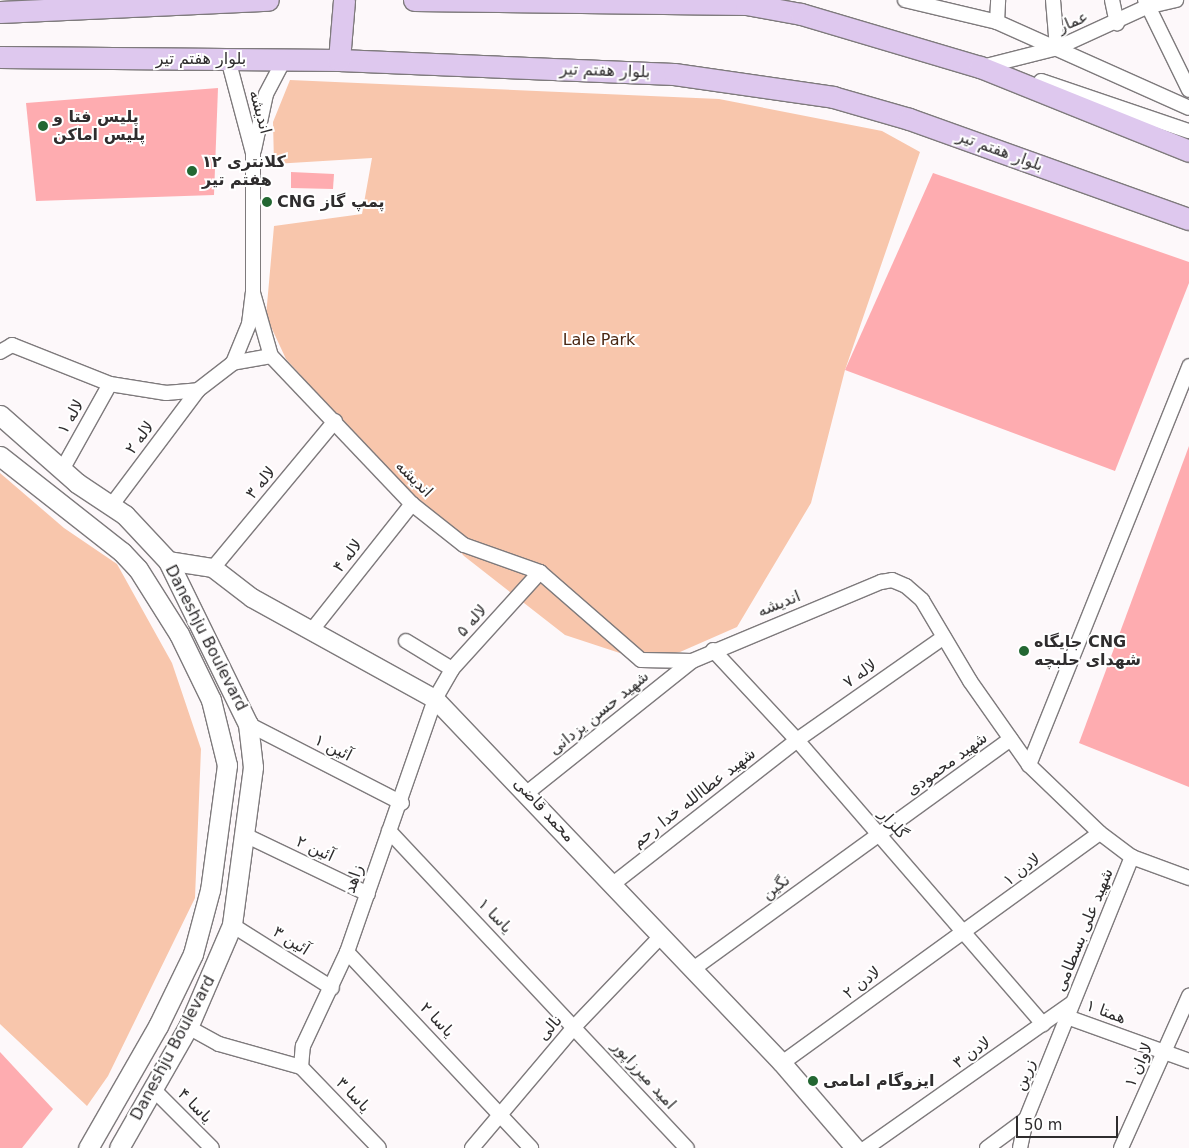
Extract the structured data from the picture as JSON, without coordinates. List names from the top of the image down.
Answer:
{
  "streets": {
    "main road": ["بلوار هفتم تیر", "Daneshju Boulevard"],
    "street": [
      "عمار",
      "اندیشه",
      "لاله ۱",
      "لاله ۲",
      "لاله ۳",
      "لاله ۴",
      "لاله ۵",
      "لاله ۷",
      "شهید حسن یزدانی",
      "آئین ۱",
      "شهید محمودی",
      "شهید عطاالله خدا رحم",
      "محمد قاضی",
      "گلزار",
      "آئین ۲",
      "لادن ۱",
      "زاهد",
      "نگین",
      "یاسا ۱",
      "شهید علی بسطامی",
      "آئین ۳",
      "لادن ۲",
      "همتا ۱",
      "یاسا ۲",
      "نالی",
      "لادن ۳",
      "لاوان ۱",
      "امید میرزاپور",
      "زرین",
      "یاسا ۳",
      "یاسا ۴"
    ]
  },
  "crossings": [
    ["بلوار هفتم تیر", "اندیشه"],
    ["اندیشه", "لاله ۳"],
    ["اندیشه", "لاله ۴"],
    ["اندیشه", "لاله ۵"],
    ["اندیشه", "لاله ۷"],
    ["اندیشه", "شهید حسن یزدانی"],
    ["اندیشه", "شهید محمودی"],
    ["اندیشه", "گلزار"],
    ["اندیشه", "لادن ۱"],
    ["اندیشه", "شهید علی بسطامی"],
    ["لاله ۱", "Daneshju Boulevard"],
    ["لاله ۲", "Daneshju Boulevard"],
    ["لاله ۳", "محمد قاضی"],
    ["لاله ۴", "محمد قاضی"],
    ["لاله ۵", "محمد قاضی"],
    ["لاله ۵", "زاهد"],
    ["Daneshju Boulevard", "آئین ۱"],
    ["Daneshju Boulevard", "محمد قاضی"],
    ["Daneshju Boulevard", "آئین ۲"],
    ["Daneshju Boulevard", "آئین ۳"],
    ["Daneshju Boulevard", "یاسا ۴"],
    ["لاله ۷", "شهید عطاالله خدا رحم"],
    ["لاله ۷", "گلزار"],
    ["شهید حسن یزدانی", "محمد قاضی"],
    ["آئین ۱", "زاهد"],
    ["شهید محمودی", "گلزار"],
    ["شهید محمودی", "نگین"],
    ["شهید عطاالله خدا رحم", "محمد قاضی"],
    ["شهید عطاالله خدا رحم", "گلزار"],
    ["محمد قاضی", "زاهد"],
    ["محمد قاضی", "نگین"],
    ["محمد قاضی", "لادن ۲"],
    ["محمد قاضی", "نالی"],
    ["گلزار", "لادن ۱"],
    ["گلزار", "نگین"],
    ["گلزار", "لادن ۲"],
    ["گلزار", "لادن ۳"],
    ["آئین ۲", "زاهد"],
    ["لادن ۱", "لادن ۲"],
    ["زاهد", "یاسا ۱"],
    ["زاهد", "آئین ۳"],
    ["زاهد", "یاسا ۲"],
    ["زاهد", "یاسا ۳"],
    ["یاسا ۱", "نالی"],
    ["یاسا ۱", "امید میرزاپور"],
    ["شهید علی بسطامی", "همتا ۱"],
    ["شهید علی بسطامی", "لادن ۳"],
    ["شهید علی بسطامی", "زرین"],
    ["همتا ۱", "لاوان ۱"],
    ["همتا ۱", "زرین"],
    ["یاسا ۲", "نالی"],
    ["نالی", "امید میرزاپور"]
  ],
  "parks": ["Lale Park"],
  "places": [
    "پلیس فتا و پلیس اماکن",
    "کلانتری ۱۲ هفتم تیر",
    "CNG پمپ گاز",
    "جایگاه CNG شهدای حلبچه",
    "ایزوگام امامی"
  ],
  "scale_bar": "50 m"
}
